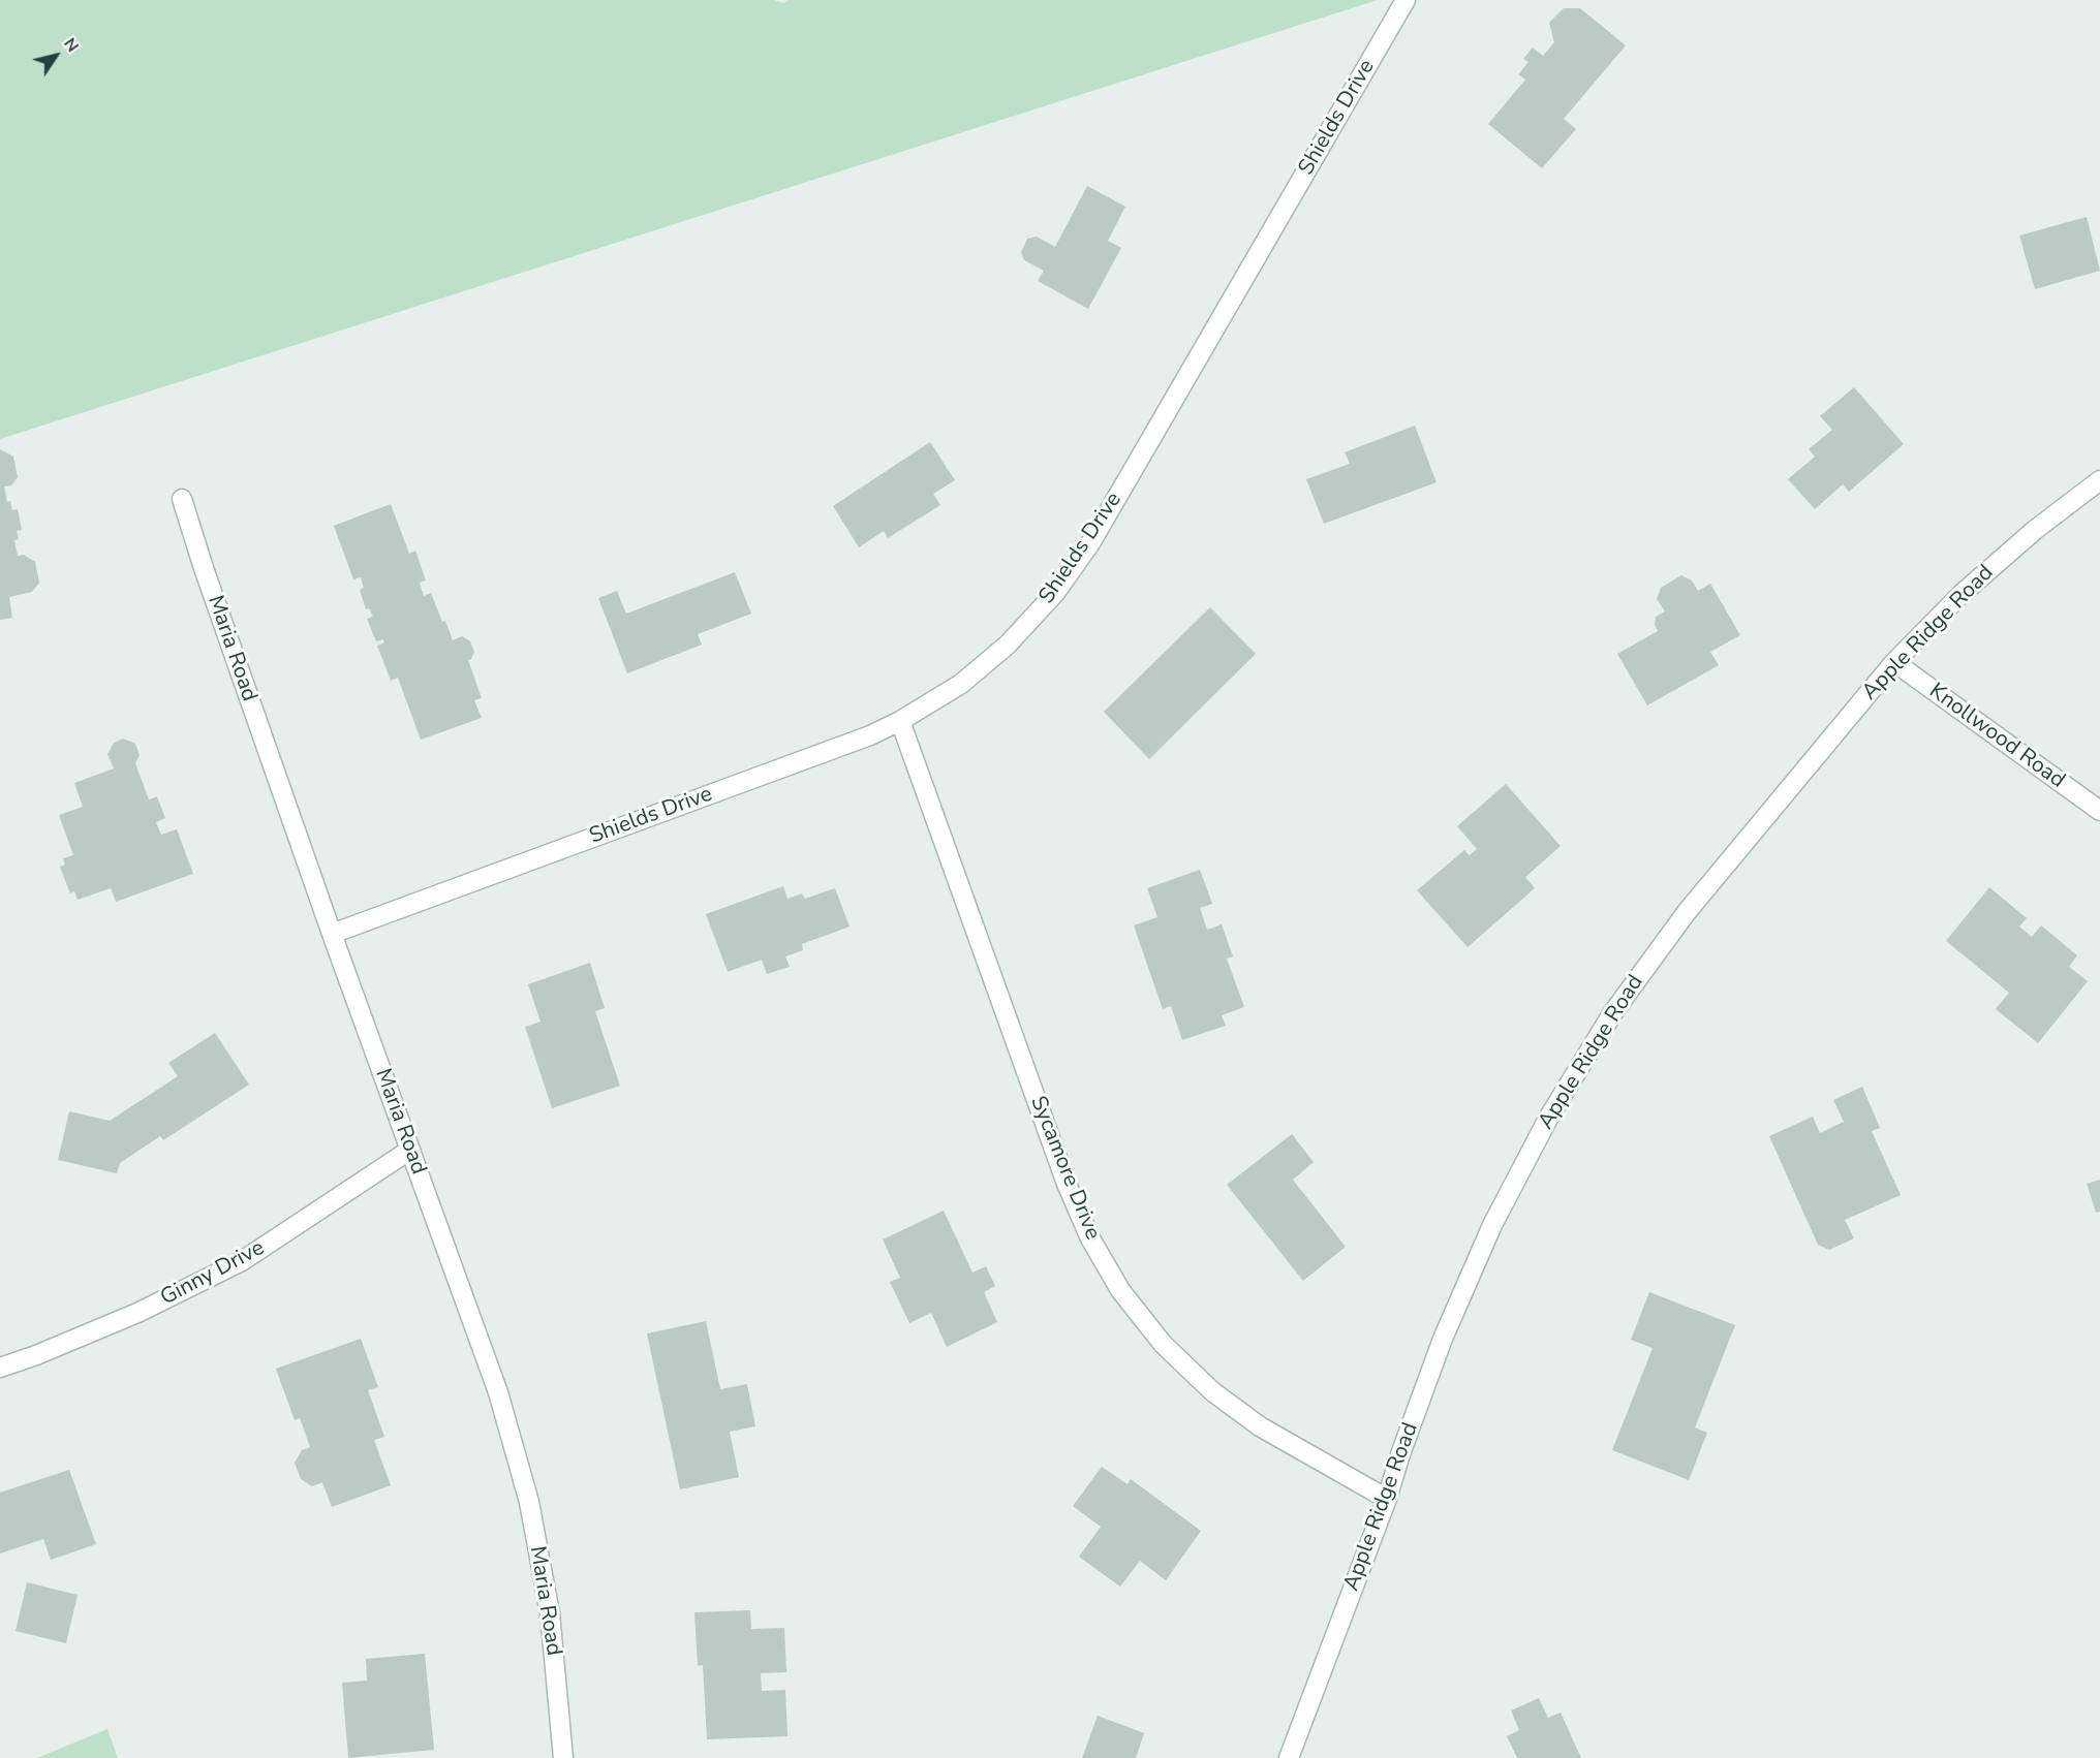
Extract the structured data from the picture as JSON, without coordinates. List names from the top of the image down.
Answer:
{
  "streets": {
    "street": [
      "Shields Drive",
      "Apple Ridge Road",
      "Maria Road",
      "Knollwood Road",
      "Sycamore Drive",
      "Ginny Drive"
    ]
  },
  "crossings": [
    ["Shields Drive", "Maria Road"],
    ["Shields Drive", "Sycamore Drive"],
    ["Apple Ridge Road", "Knollwood Road"],
    ["Apple Ridge Road", "Sycamore Drive"],
    ["Maria Road", "Ginny Drive"]
  ],
  "north": "top right"
}
